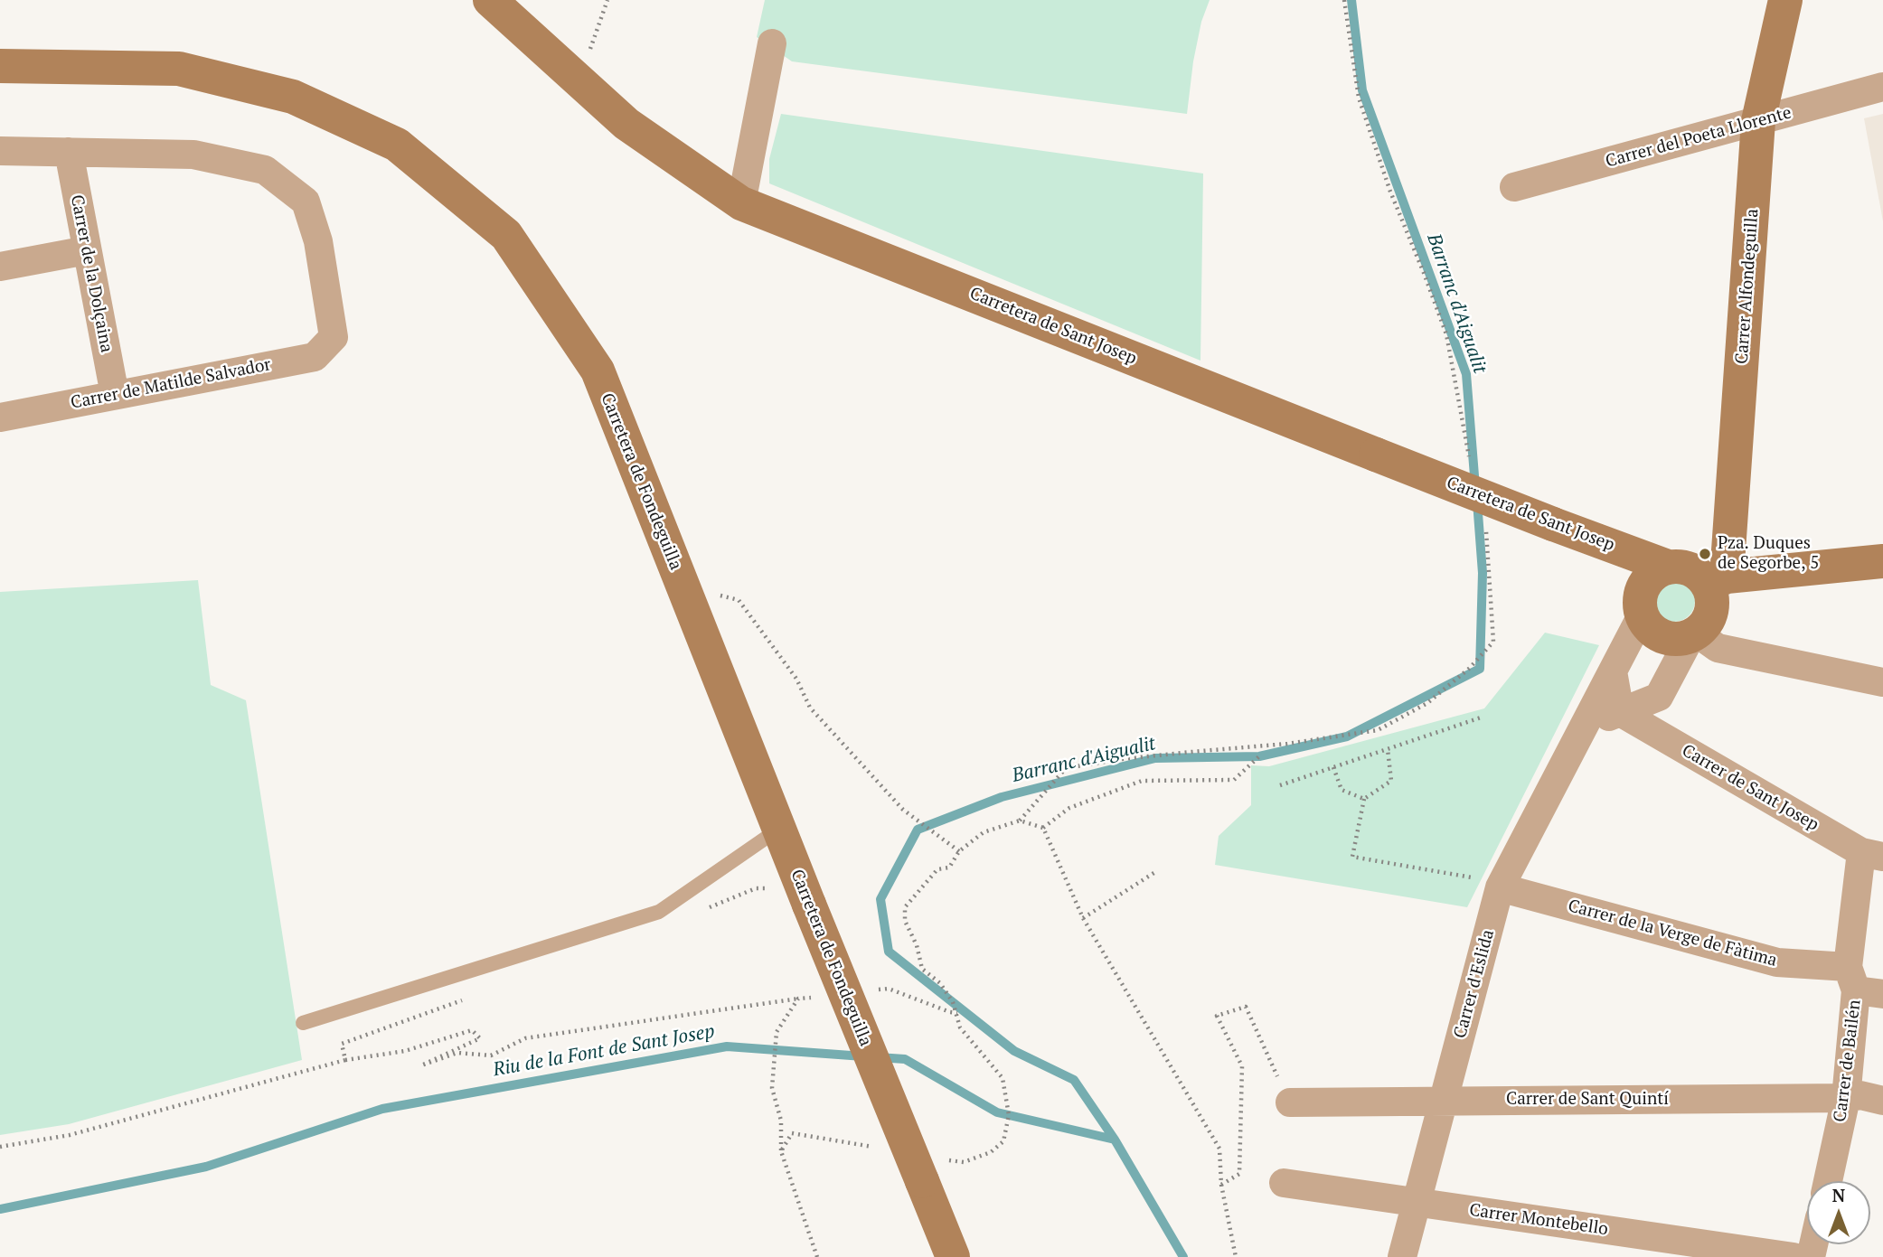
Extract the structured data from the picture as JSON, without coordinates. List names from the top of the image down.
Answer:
{
  "streets": {
    "street": [
      "Carrer del Poeta Llorente",
      "Carrer de la Dolçaina",
      "Carrer Alfondeguilla",
      "Carretera de Sant Josep",
      "Carrer de Matilde Salvador",
      "Carretera de Fondeguilla",
      "Carrer de Sant Josep",
      "Carrer de la Verge de Fàtima",
      "Carrer d'Eslida",
      "Carrer de Bailén",
      "Carrer de Sant Quintí",
      "Carrer Montebello"
    ]
  },
  "crossings": [
    ["Carrer del Poeta Llorente", "Carrer Alfondeguilla"],
    ["Carrer de la Dolçaina", "Carrer de Matilde Salvador"],
    ["Carrer Alfondeguilla", "Carretera de Sant Josep"],
    ["Carrer Alfondeguilla", "Carrer d'Eslida"],
    ["Carretera de Sant Josep", "Carrer d'Eslida"],
    ["Carrer de Sant Josep", "Carrer de Bailén"],
    ["Carrer de la Verge de Fàtima", "Carrer d'Eslida"],
    ["Carrer de la Verge de Fàtima", "Carrer de Bailén"],
    ["Carrer d'Eslida", "Carrer de Sant Quintí"],
    ["Carrer d'Eslida", "Carrer Montebello"],
    ["Carrer de Bailén", "Carrer de Sant Quintí"]
  ],
  "water": ["Barranc d'Aigualit", "Riu de la Font de Sant Josep"],
  "places": ["Pza. Duques de Segorbe, 5"],
  "north": "top"
}
